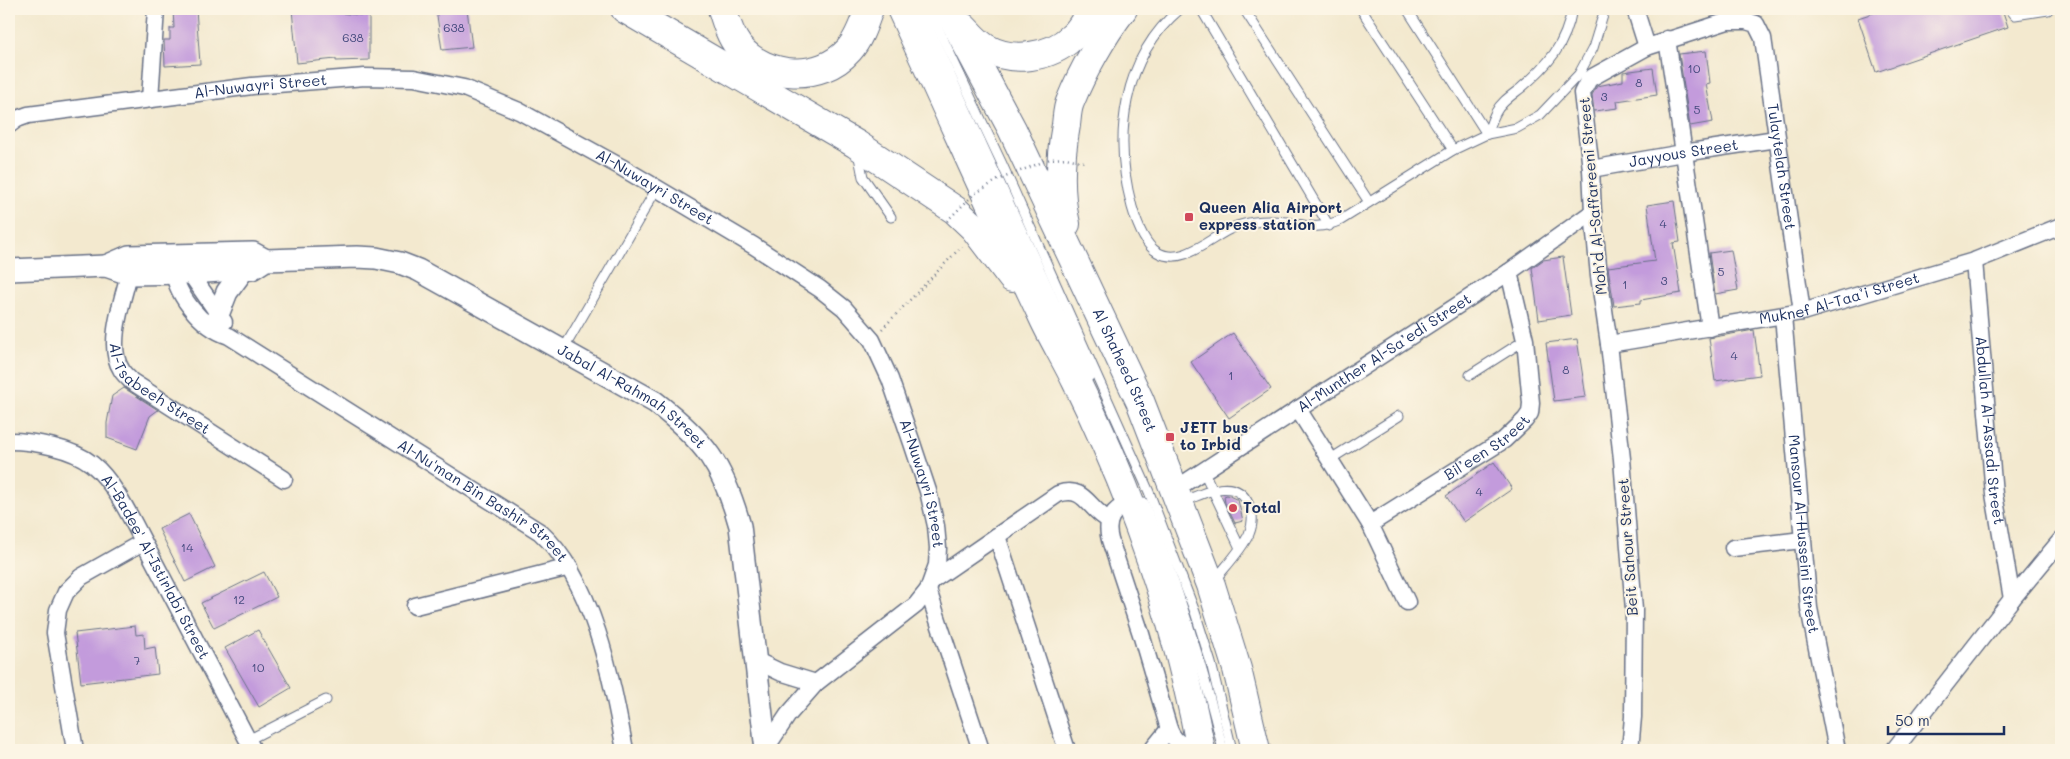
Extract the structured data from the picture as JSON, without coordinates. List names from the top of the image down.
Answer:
{
  "streets": {
    "highway": ["Al Shaheed Street"],
    "street": [
      "Al-Nuwayri Street",
      "Jayyous Street",
      "Tulaytelah Street",
      "Moh’d Al-Saffareeni Street",
      "Muknef Al-Taa’i Street",
      "Al-Munther Al-Sa’edi Street",
      "Al-Tsabeeh Street",
      "Jabal Al-Rahmah Street",
      "Abdullah Al-Assadi Street",
      "Bil’een Street",
      "Al-Nu'man Bin Bashir Street",
      "Mansour Al-Husseini Street",
      "Beit Sahour Street",
      "Al-Badee' Al-Istirlabi Street"
    ]
  },
  "crossings": [
    ["Jayyous Street", "Tulaytelah Street"],
    ["Jayyous Street", "Moh’d Al-Saffareeni Street"],
    ["Tulaytelah Street", "Moh’d Al-Saffareeni Street"],
    ["Tulaytelah Street", "Muknef Al-Taa’i Street"],
    ["Moh’d Al-Saffareeni Street", "Muknef Al-Taa’i Street"],
    ["Moh’d Al-Saffareeni Street", "Al-Munther Al-Sa’edi Street"],
    ["Moh’d Al-Saffareeni Street", "Beit Sahour Street"],
    ["Muknef Al-Taa’i Street", "Abdullah Al-Assadi Street"],
    ["Muknef Al-Taa’i Street", "Mansour Al-Husseini Street"],
    ["Muknef Al-Taa’i Street", "Beit Sahour Street"],
    ["Al-Munther Al-Sa’edi Street", "Al Shaheed Street"],
    ["Al-Munther Al-Sa’edi Street", "Bil’een Street"],
    ["Al-Tsabeeh Street", "Jabal Al-Rahmah Street"],
    ["Jabal Al-Rahmah Street", "Al-Nu'man Bin Bashir Street"]
  ],
  "places": {
    "transit": ["Queen Alia Airport express station", "JETT bus to Irbid"],
    "other": ["Total"]
  },
  "house_numbers": [
    "638",
    "638",
    "10",
    "8",
    "3",
    "5",
    "4",
    "5",
    "3",
    "1",
    "4",
    "8",
    "1",
    "4",
    "14",
    "12",
    "7",
    "10"
  ],
  "scale_bar": "50 m"
}
